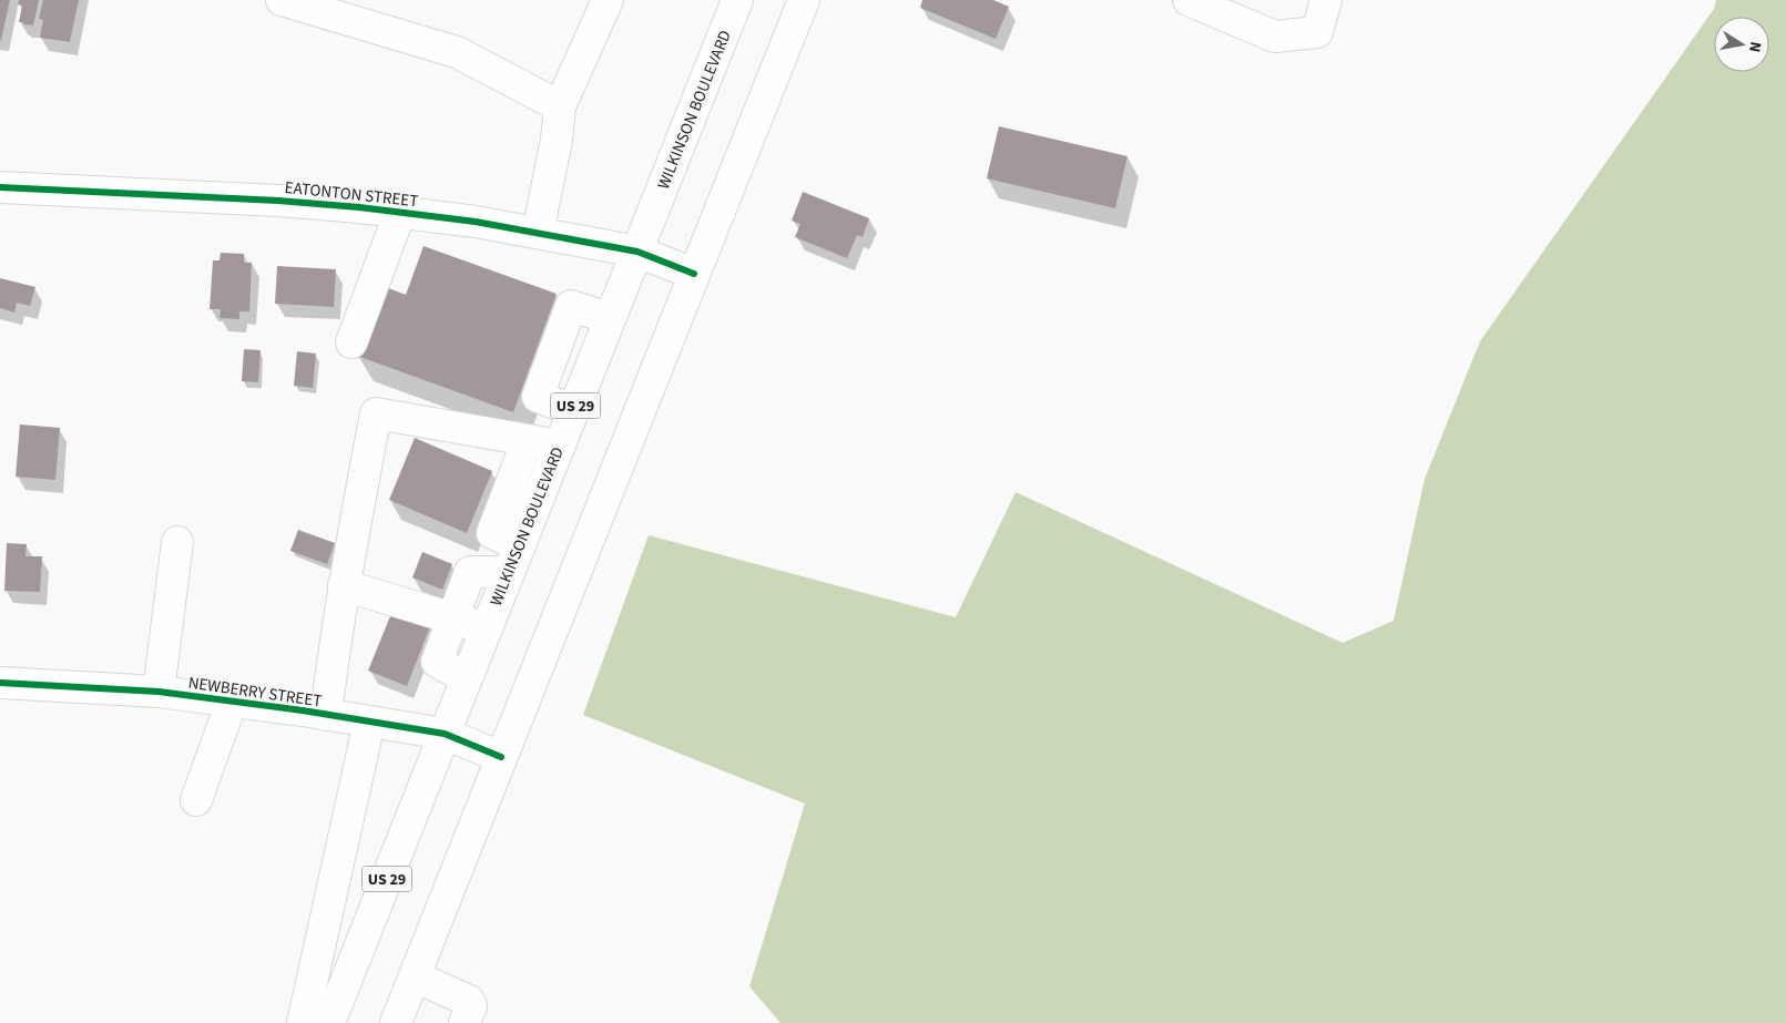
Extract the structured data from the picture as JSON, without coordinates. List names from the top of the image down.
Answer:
{
  "streets": {
    "main road": [
      "WILKINSON BOULEVARD",
      "EATONTON STREET",
      "US 29",
      "NEWBERRY STREET"
    ]
  },
  "crossings": [
    ["WILKINSON BOULEVARD", "EATONTON STREET"],
    ["WILKINSON BOULEVARD", "NEWBERRY STREET"]
  ],
  "north": "right"
}
